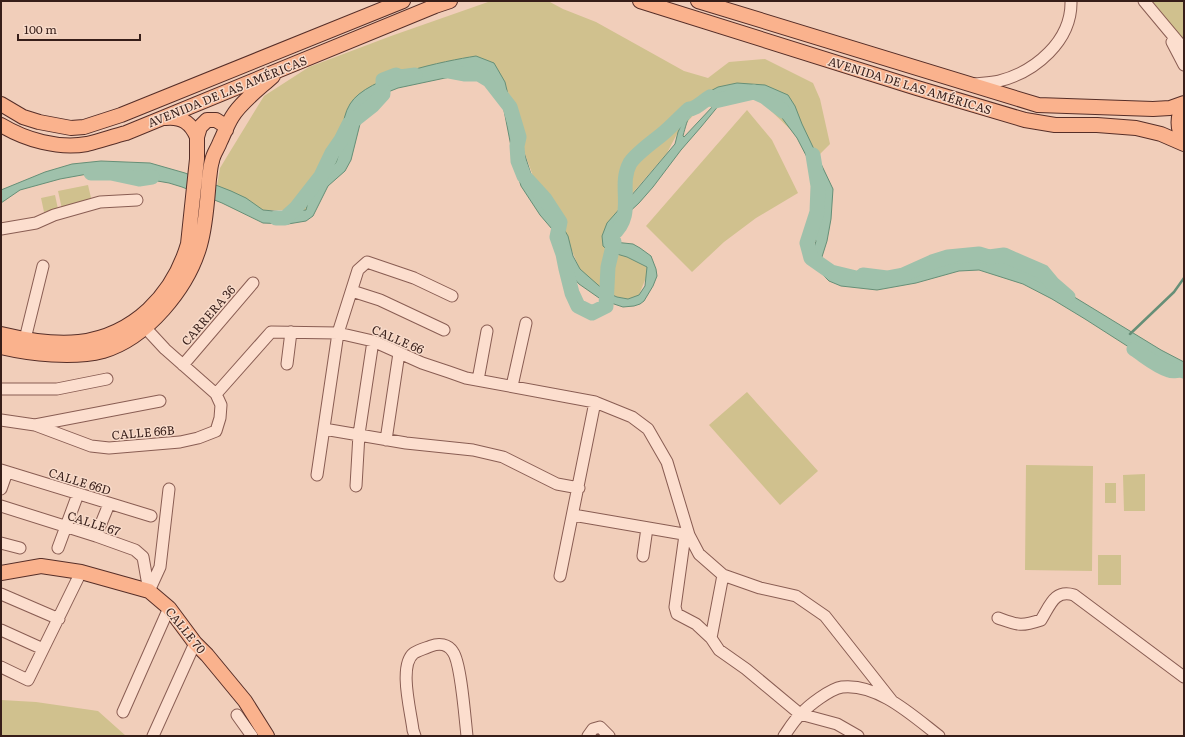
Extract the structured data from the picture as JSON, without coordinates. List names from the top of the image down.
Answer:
{
  "streets": {
    "main road": ["AVENIDA DE LAS AMÉRICAS", "CALLE 70"],
    "street": [
      "CARRERA 36",
      "CALLE 66",
      "CALLE 66B",
      "CALLE 66D",
      "CALLE 67"
    ]
  },
  "crossings": [
    ["CALLE 66", "CALLE 66B"],
    ["CALLE 67", "CALLE 70"]
  ],
  "scale_bar": "100 m"
}
